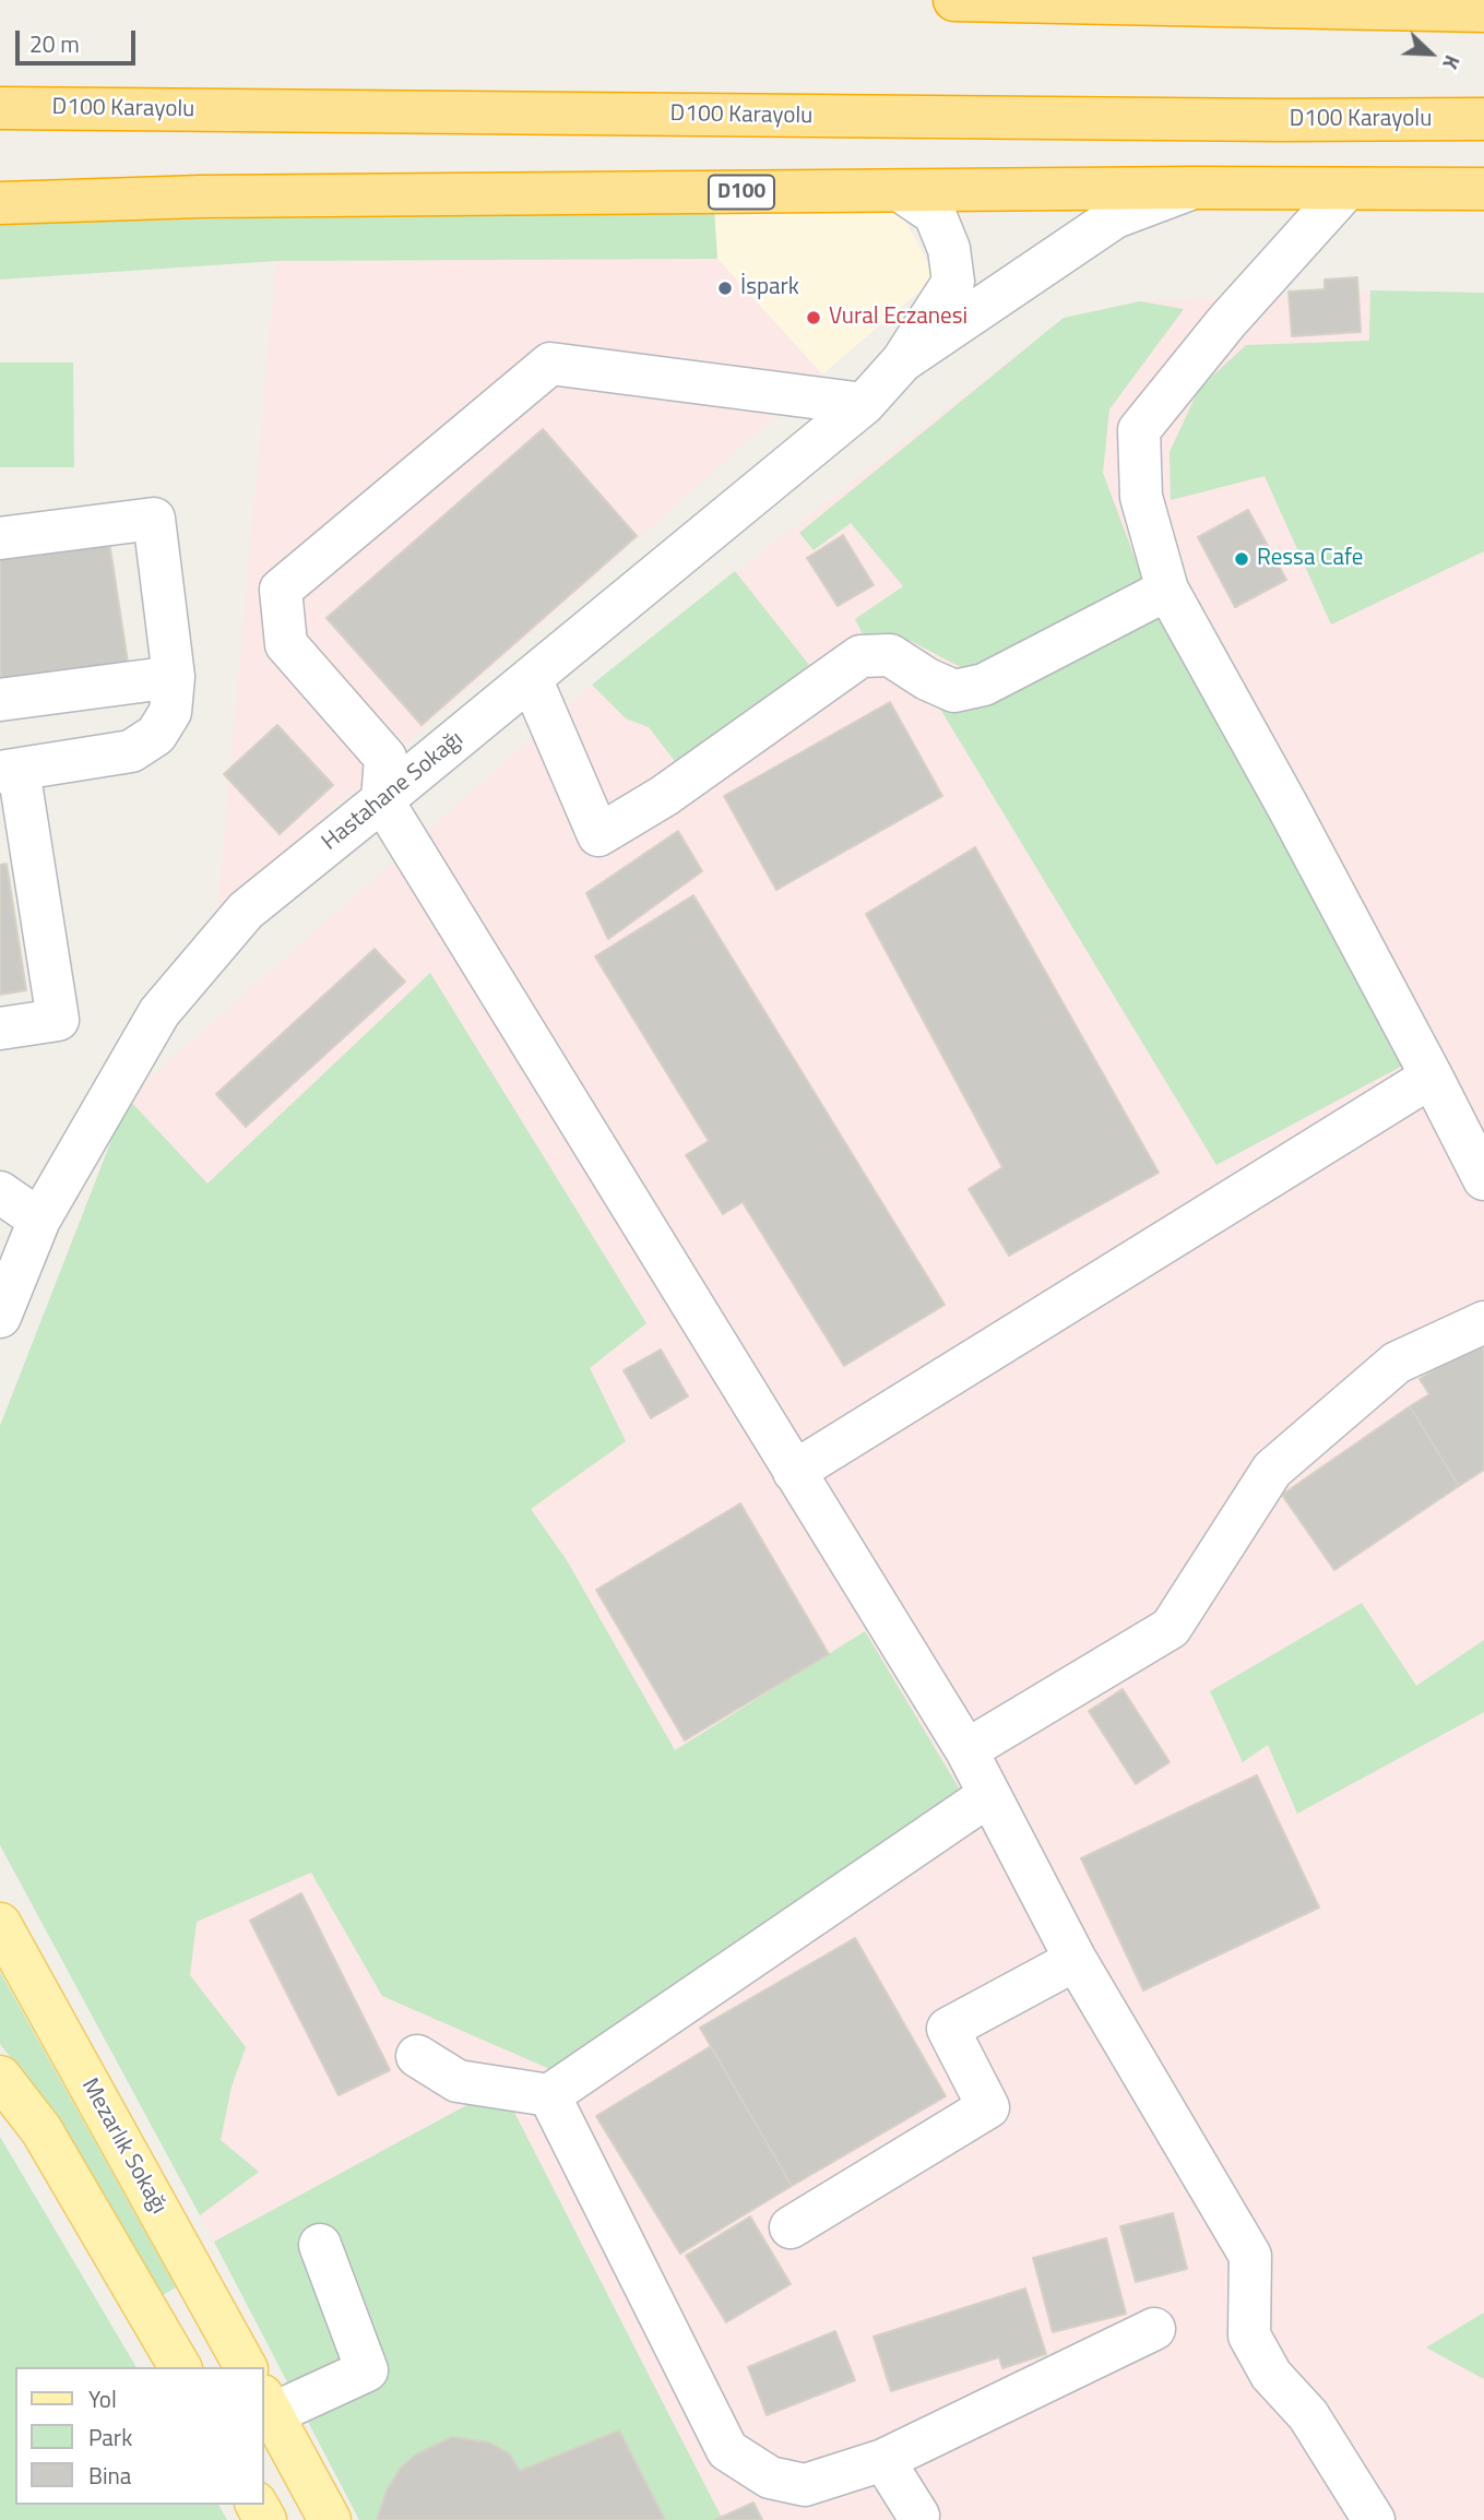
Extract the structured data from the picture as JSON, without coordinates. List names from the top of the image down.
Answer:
{
  "streets": {
    "highway": ["D100 Karayolu", "D100"],
    "main road": ["Mezarlık Sokağı"],
    "street": ["Hastahane Sokağı"]
  },
  "crossings": [
    ["D100", "Hastahane Sokağı"]
  ],
  "places": ["İspark", "Vural Eczanesi", "Ressa Cafe"],
  "legend": ["Yol", "Park", "Bina"],
  "scale_bar": "20 m",
  "north": "bottom right"
}
